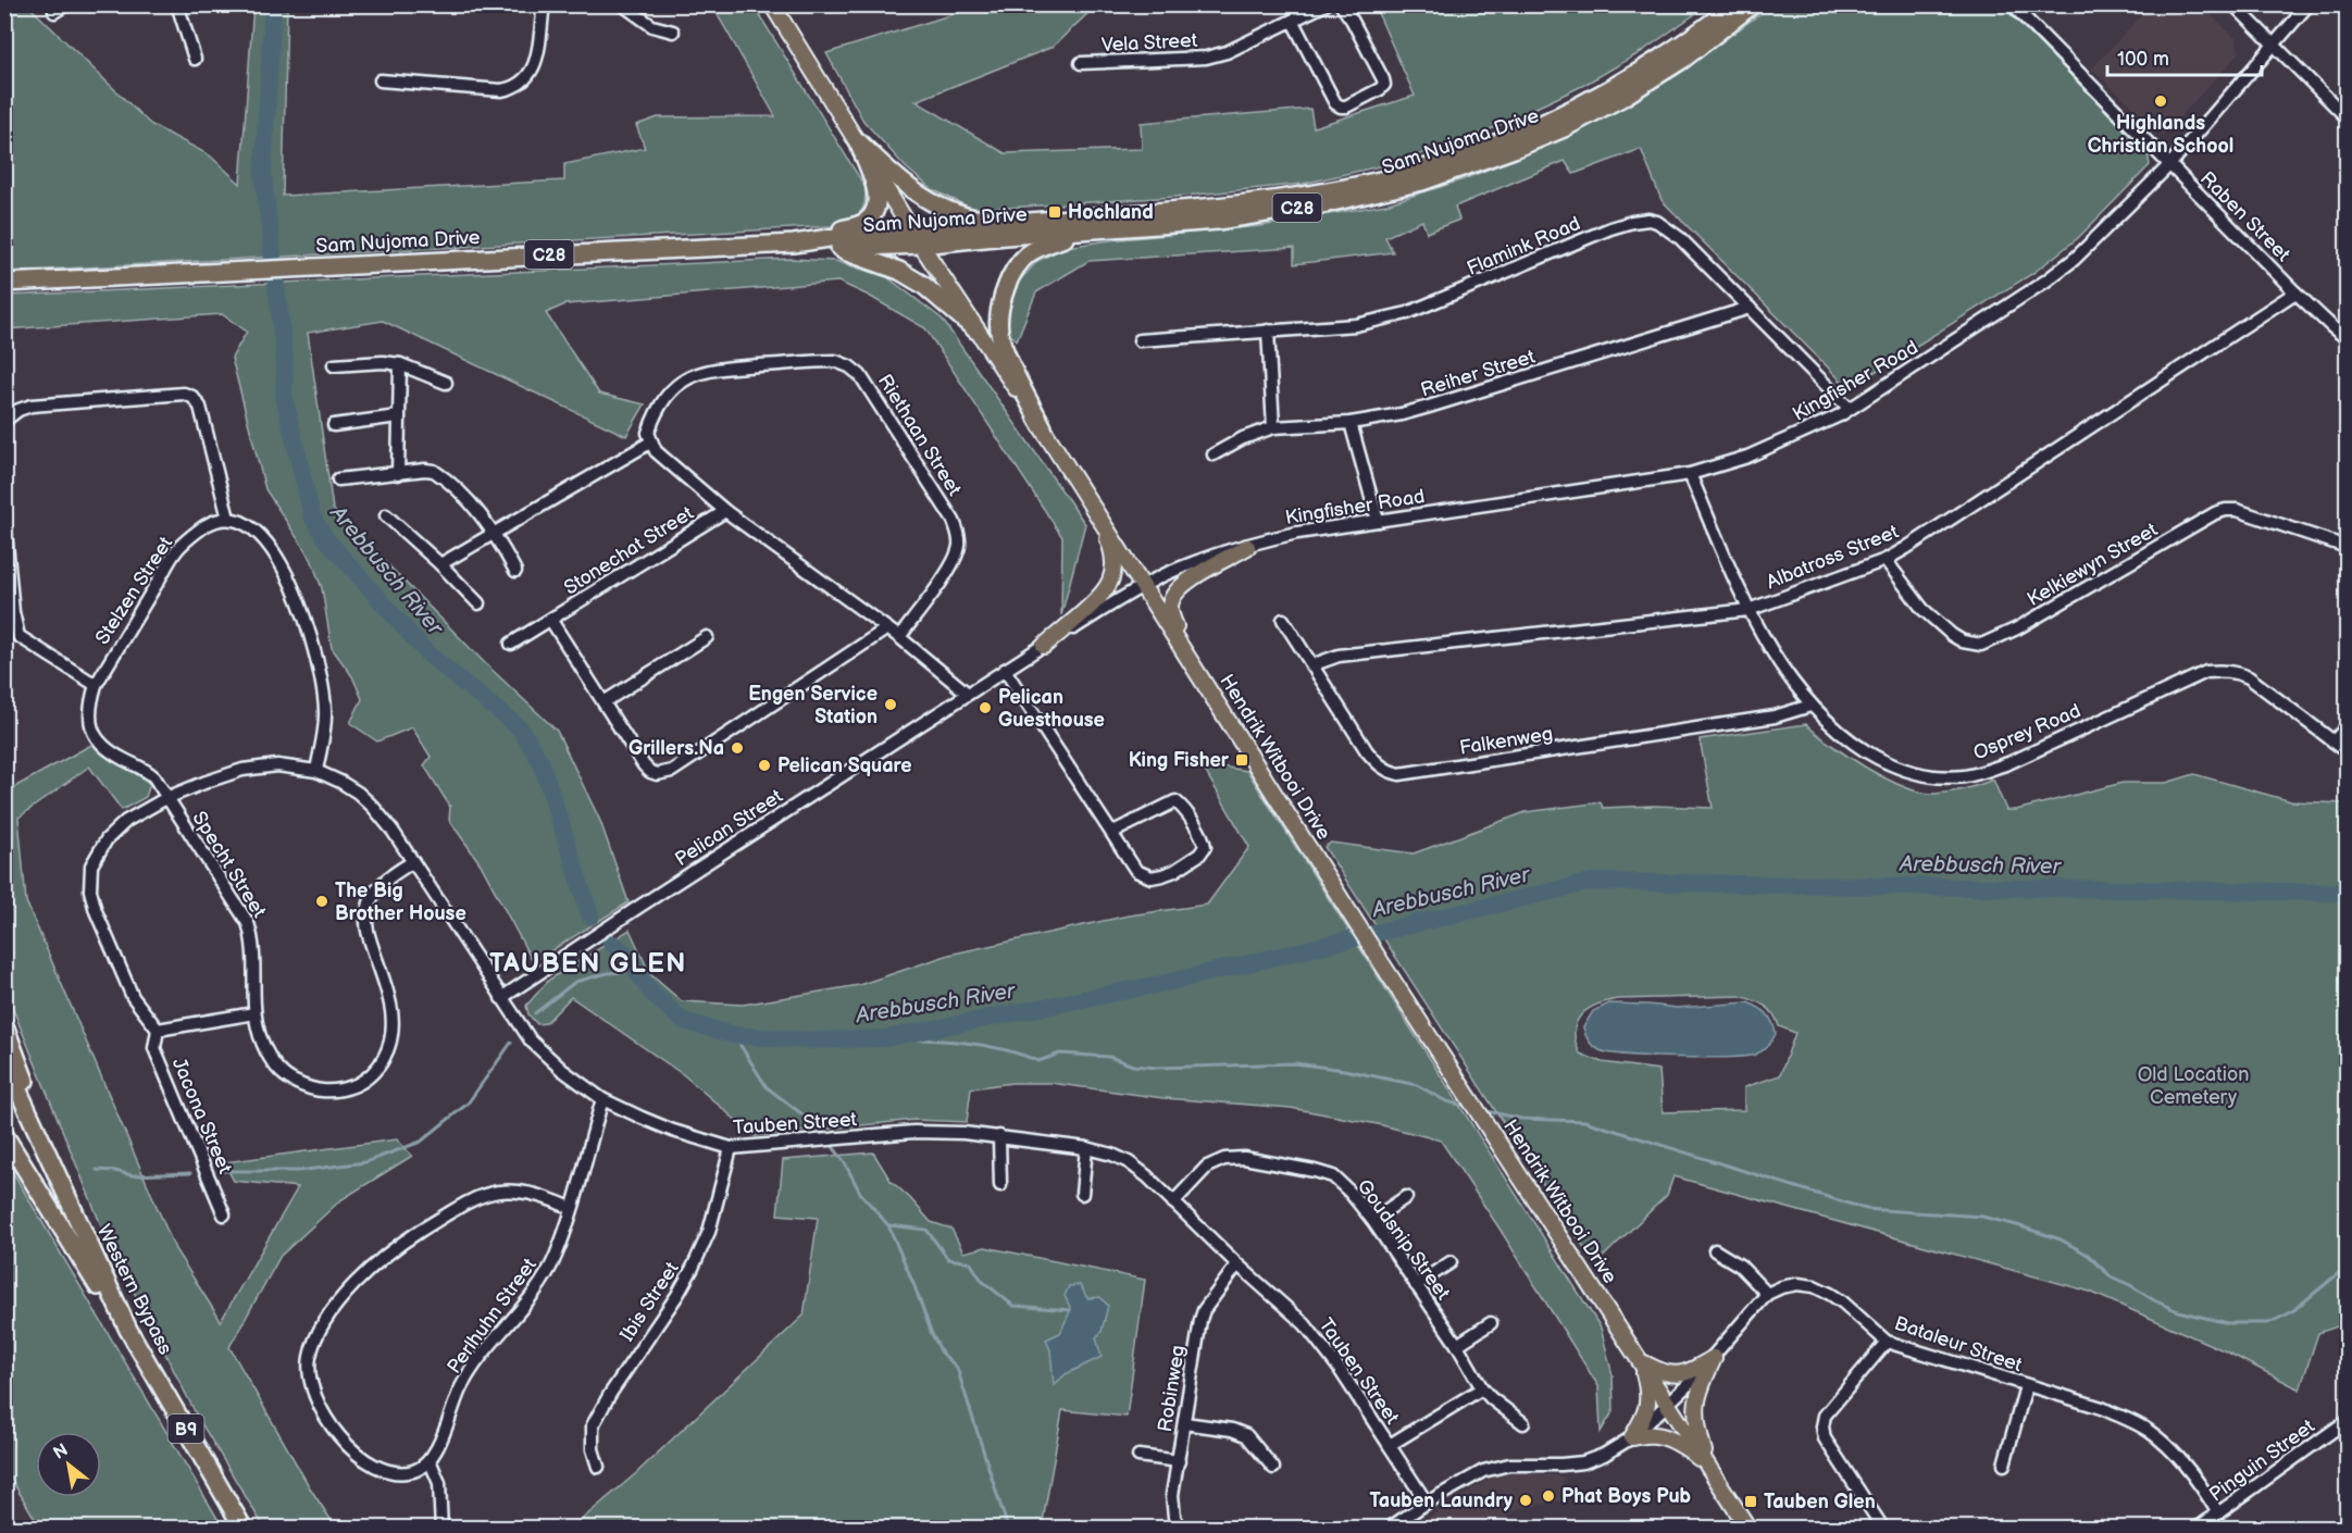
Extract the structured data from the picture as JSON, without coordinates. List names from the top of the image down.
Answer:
{
  "streets": {
    "highway": [
      "Sam Nujoma Drive",
      "C28",
      "Western Bypass",
      "B9"
    ],
    "main road": ["Hendrik Witbooi Drive"],
    "street": [
      "Vela Street",
      "Raben Street",
      "Flamink Road",
      "Reiher Street",
      "Kingfisher Road",
      "Riethaan Street",
      "Stonechat Street",
      "Albatross Street",
      "Kelkiewyn Street",
      "Stelzen Street",
      "Osprey Road",
      "Falkenweg",
      "Pelican Street",
      "Specht Street",
      "Jacona Street",
      "Tauben Street",
      "Goudsnip Street",
      "Ibis Street",
      "Perlhuhn Street",
      "Bataleur Street",
      "Robinweg",
      "Pinguin Street"
    ]
  },
  "crossings": [
    ["Sam Nujoma Drive", "Hendrik Witbooi Drive"],
    ["Raben Street", "Kingfisher Road"],
    ["Raben Street", "Albatross Street"],
    ["Flamink Road", "Reiher Street"],
    ["Flamink Road", "Kingfisher Road"],
    ["Kingfisher Road", "Osprey Road"],
    ["Kingfisher Road", "Hendrik Witbooi Drive"],
    ["Kingfisher Road", "Pelican Street"],
    ["Albatross Street", "Kelkiewyn Street"],
    ["Albatross Street", "Osprey Road"],
    ["Albatross Street", "Falkenweg"],
    ["Stelzen Street", "Specht Street"],
    ["Stelzen Street", "Tauben Street"],
    ["Osprey Road", "Falkenweg"],
    ["Hendrik Witbooi Drive", "Pelican Street"],
    ["Pelican Street", "Tauben Street"],
    ["Specht Street", "Tauben Street"],
    ["Jacona Street", "Tauben Street"],
    ["Tauben Street", "Goudsnip Street"],
    ["Tauben Street", "Ibis Street"],
    ["Tauben Street", "Perlhuhn Street"],
    ["Tauben Street", "Robinweg"],
    ["Bataleur Street", "Pinguin Street"]
  ],
  "districts": ["TAUBEN GLEN"],
  "water": ["Arebbusch River"],
  "parks": ["Old Location Cemetery"],
  "places": {
    "other": [
      "Highlands Christian School",
      "Engen Service Station",
      "Pelican Guesthouse",
      "Grillers.Na",
      "Pelican Square",
      "The Big Brother House",
      "Phat Boys Pub",
      "Tauben Laundry"
    ],
    "transit": ["Hochland", "King Fisher", "Tauben Glen"]
  },
  "scale_bar": "100 m",
  "north": "top left"
}
